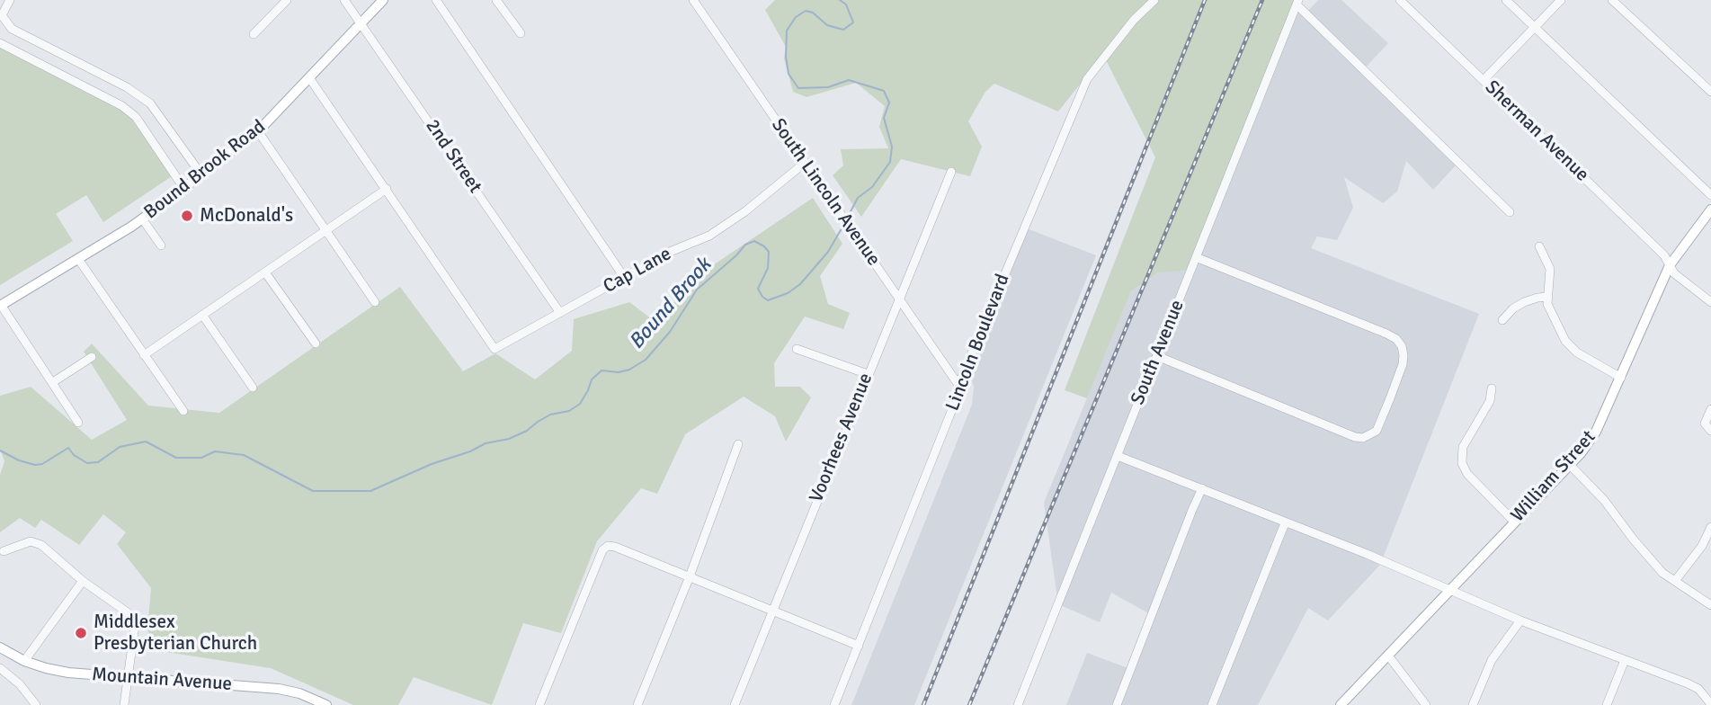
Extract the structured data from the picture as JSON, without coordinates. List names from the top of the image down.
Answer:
{
  "streets": {
    "main road": ["Bound Brook Road", "William Street", "Mountain Avenue"],
    "street": [
      "Sherman Avenue",
      "2nd Street",
      "South Lincoln Avenue",
      "Cap Lane",
      "Lincoln Boulevard",
      "South Avenue",
      "Voorhees Avenue"
    ]
  },
  "crossings": [
    ["Sherman Avenue", "William Street"],
    ["2nd Street", "Bound Brook Road"],
    ["2nd Street", "Cap Lane"],
    ["South Lincoln Avenue", "Cap Lane"],
    ["South Lincoln Avenue", "Lincoln Boulevard"],
    ["South Lincoln Avenue", "Voorhees Avenue"]
  ],
  "water": ["Bound Brook"],
  "places": ["McDonald's", "Middlesex Presbyterian Church"]
}
